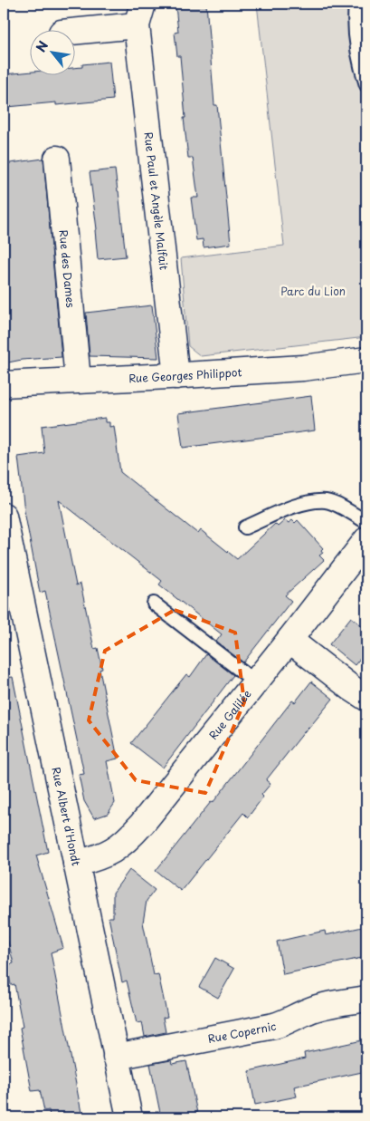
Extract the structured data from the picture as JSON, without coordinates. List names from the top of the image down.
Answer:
{
  "streets": {
    "street": [
      "Rue Paul et Angèle Malfait",
      "Rue des Dames",
      "Rue Georges Philippot",
      "Rue Galilée",
      "Rue Albert d'Hondt",
      "Rue Copernic"
    ]
  },
  "crossings": [
    ["Rue Paul et Angèle Malfait", "Rue Georges Philippot"],
    ["Rue des Dames", "Rue Georges Philippot"],
    ["Rue Galilée", "Rue Albert d'Hondt"],
    ["Rue Albert d'Hondt", "Rue Copernic"]
  ],
  "parks": ["Parc du Lion"],
  "north": "top left"
}
